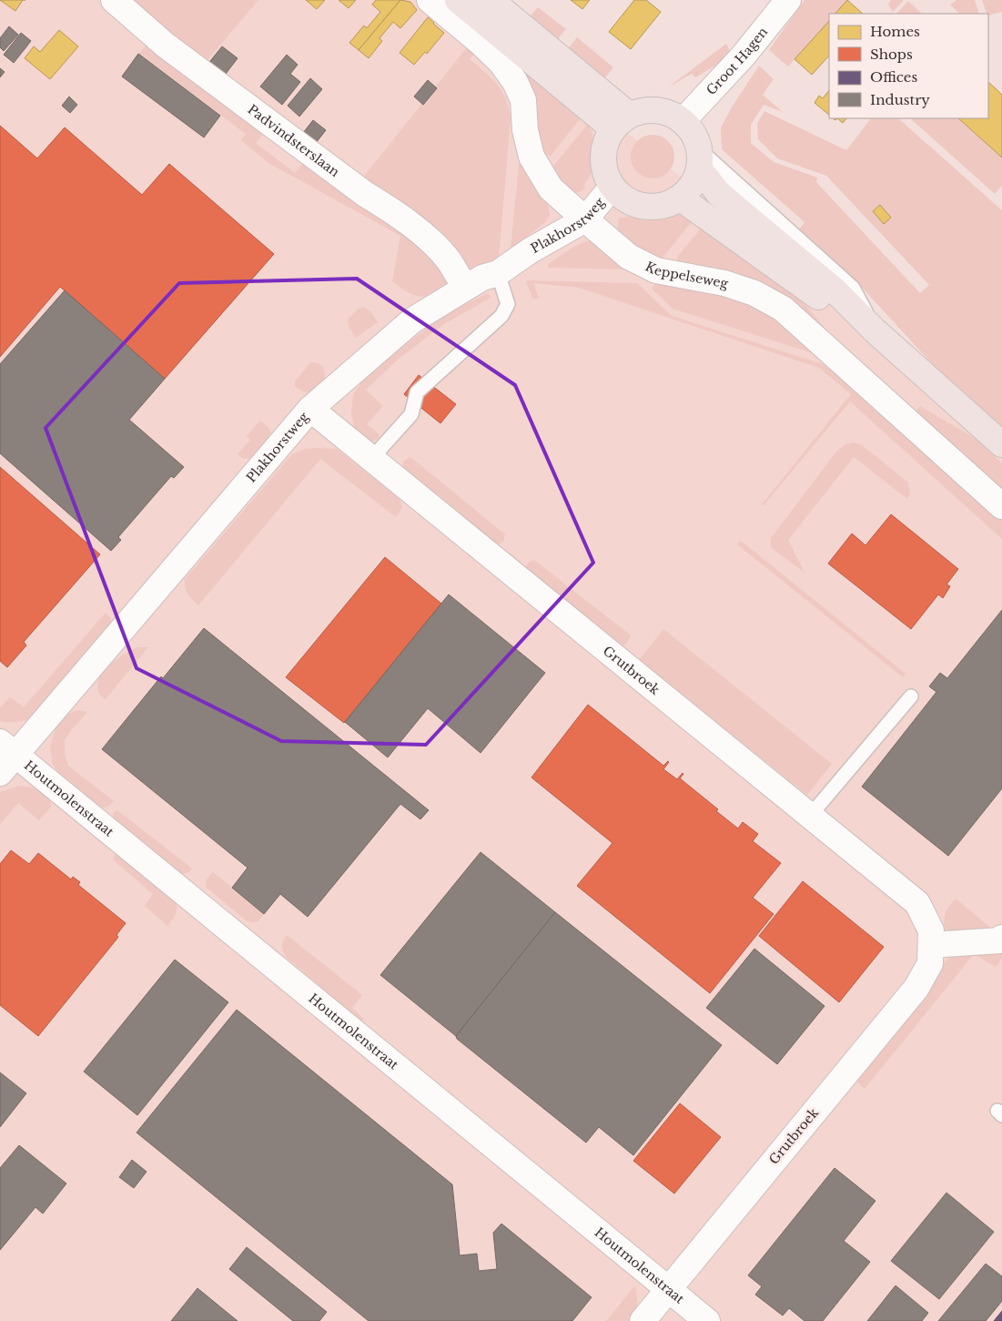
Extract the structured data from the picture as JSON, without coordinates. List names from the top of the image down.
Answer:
{
  "streets": {
    "street": [
      "Groot Hagen",
      "Padvindsterslaan",
      "Plakhorstweg",
      "Keppelseweg",
      "Grutbroek",
      "Houtmolenstraat"
    ]
  },
  "crossings": [
    ["Groot Hagen", "Plakhorstweg"],
    ["Padvindsterslaan", "Plakhorstweg"],
    ["Plakhorstweg", "Keppelseweg"],
    ["Plakhorstweg", "Grutbroek"],
    ["Plakhorstweg", "Houtmolenstraat"],
    ["Grutbroek", "Houtmolenstraat"]
  ],
  "legend": [
    "Homes",
    "Shops",
    "Offices",
    "Industry"
  ]
}
